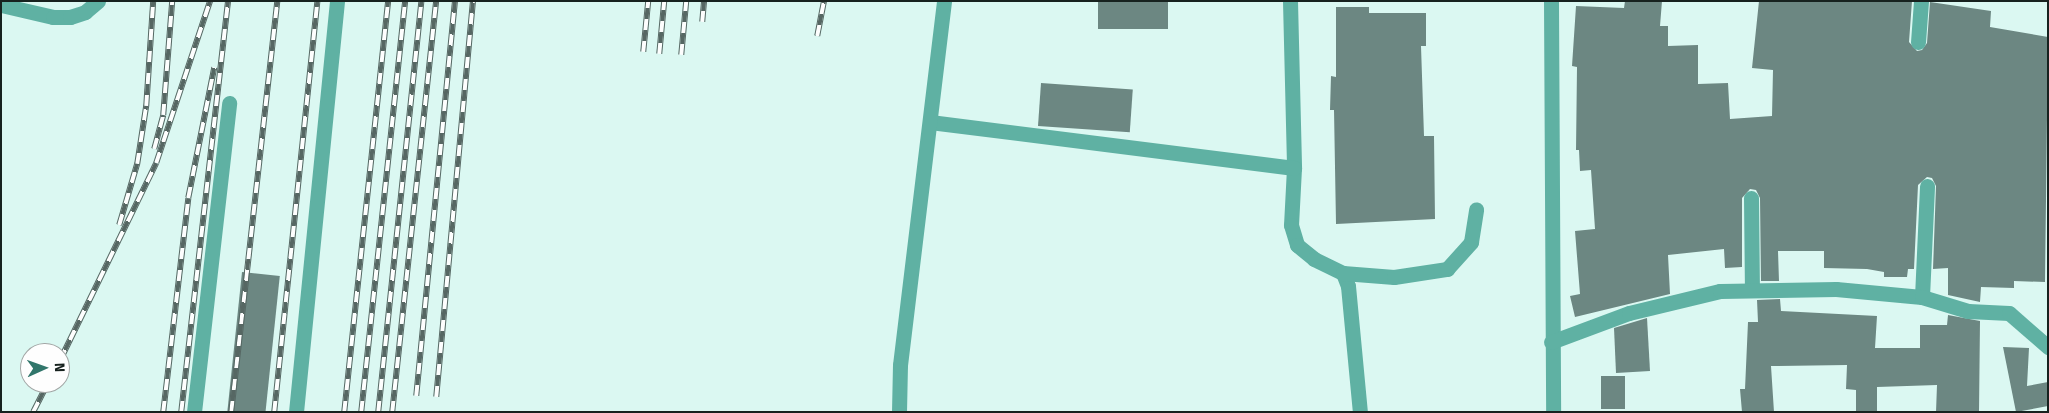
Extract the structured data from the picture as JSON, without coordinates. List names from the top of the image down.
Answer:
{
  "north": "right"
}
